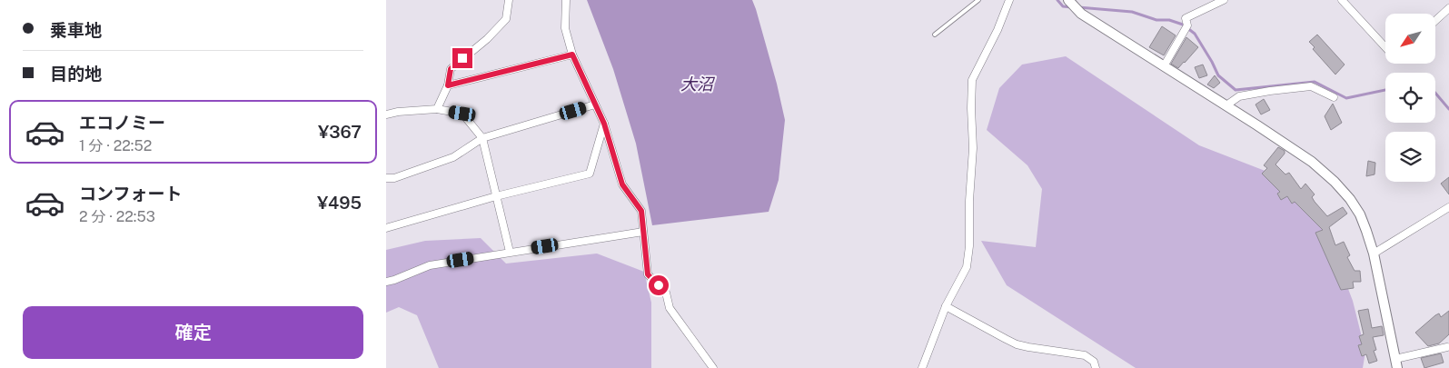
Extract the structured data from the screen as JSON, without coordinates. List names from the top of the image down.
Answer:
{
  "water": ["大沼"],
  "north": "bottom left",
  "page": {
    "banner": ["乗車地", "目的地"],
    "list": [
      {
        "name": "エコノミー",
        "note": "1 分 · 22:52",
        "value": "¥367"
      },
      {
        "name": "コンフォート",
        "note": "2 分 · 22:53",
        "value": "¥495"
      }
    ],
    "buttons": "確定"
  }
}
